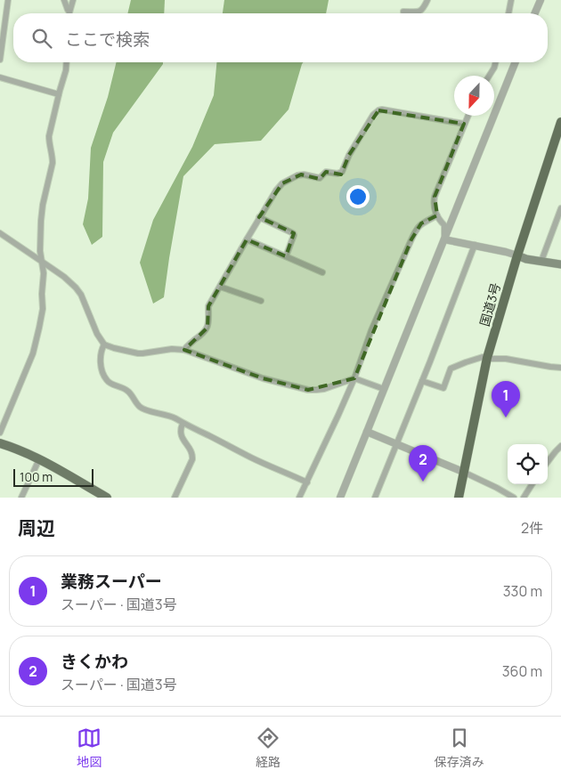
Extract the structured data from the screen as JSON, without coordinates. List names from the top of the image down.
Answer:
{
  "streets": {
    "highway": ["国道3号"]
  },
  "scale_bar": "100 m",
  "north": "bottom",
  "page": {
    "search": "ここで検索",
    "pins": ["1", "2"],
    "scale": "100 m",
    "heading": ["周辺", "2件"],
    "list": [
      {
        "mark": "1",
        "name": "業務スーパー",
        "note": "スーパー · 国道3号",
        "value": "330 m"
      },
      {
        "mark": "2",
        "name": "きくかわ",
        "note": "スーパー · 国道3号",
        "value": "360 m"
      }
    ],
    "nav": ["地図", "経路", "保存済み"]
  }
}
